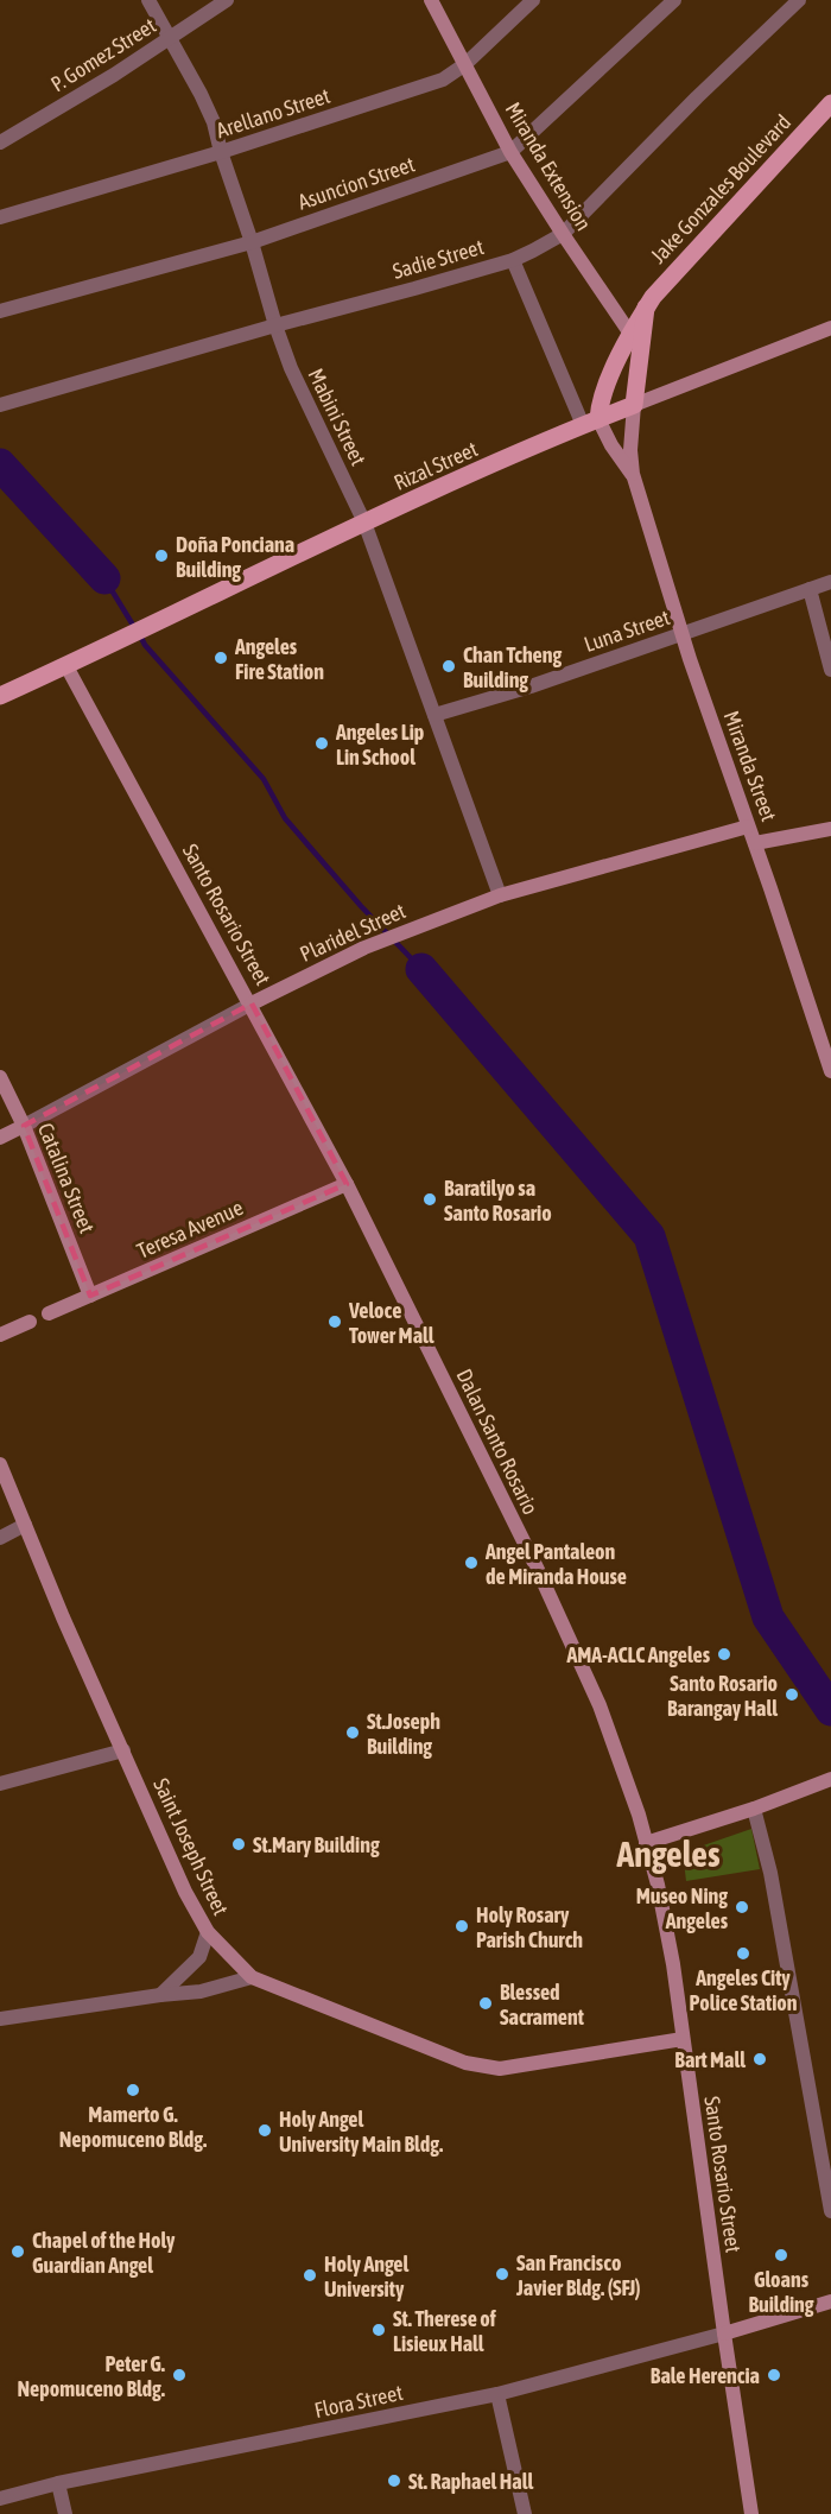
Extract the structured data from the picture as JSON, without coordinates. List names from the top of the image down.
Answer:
{
  "streets": {
    "main road": [
      "Miranda Extension",
      "Jake Gonzales Boulevard",
      "Rizal Street",
      "Miranda Street",
      "Santo Rosario Street",
      "Plaridel Street",
      "Catalina Street",
      "Teresa Avenue",
      "Dalan Santo Rosario",
      "Saint Joseph Street"
    ],
    "street": [
      "P. Gomez Street",
      "Arellano Street",
      "Asuncion Street",
      "Sadie Street",
      "Mabini Street",
      "Luna Street",
      "Flora Street"
    ]
  },
  "crossings": [
    ["P. Gomez Street", "Mabini Street"],
    ["Arellano Street", "Miranda Extension"],
    ["Arellano Street", "Mabini Street"],
    ["Miranda Extension", "Asuncion Street"],
    ["Miranda Extension", "Jake Gonzales Boulevard"],
    ["Miranda Extension", "Sadie Street"],
    ["Asuncion Street", "Mabini Street"],
    ["Jake Gonzales Boulevard", "Rizal Street"],
    ["Jake Gonzales Boulevard", "Miranda Street"],
    ["Sadie Street", "Mabini Street"],
    ["Mabini Street", "Rizal Street"],
    ["Mabini Street", "Luna Street"],
    ["Mabini Street", "Plaridel Street"],
    ["Rizal Street", "Miranda Street"],
    ["Rizal Street", "Santo Rosario Street"],
    ["Luna Street", "Miranda Street"],
    ["Miranda Street", "Plaridel Street"],
    ["Santo Rosario Street", "Plaridel Street"],
    ["Santo Rosario Street", "Teresa Avenue"],
    ["Santo Rosario Street", "Dalan Santo Rosario"],
    ["Santo Rosario Street", "Saint Joseph Street"],
    ["Santo Rosario Street", "Flora Street"],
    ["Plaridel Street", "Catalina Street"],
    ["Catalina Street", "Teresa Avenue"],
    ["Teresa Avenue", "Dalan Santo Rosario"]
  ],
  "districts": ["Angeles"],
  "places": [
    "Doña Ponciana Building",
    "Angeles Fire Station",
    "Chan Tcheng Building",
    "Angeles Lip Lin School",
    "Baratilyo sa Santo Rosario",
    "Veloce Tower Mall",
    "Angel Pantaleon de Miranda House",
    "AMA-ACLC Angeles",
    "Santo Rosario Barangay Hall",
    "St.Joseph Building",
    "St.Mary Building",
    "Museo Ning Angeles",
    "Holy Rosary Parish Church",
    "Angeles City Police Station",
    "Blessed Sacrament",
    "Bart Mall",
    "Mamerto G. Nepomuceno Bldg.",
    "Holy Angel University Main Bldg.",
    "Chapel of the Holy Guardian Angel",
    "Gloans Building",
    "San Francisco Javier Bldg. (SFJ)",
    "Holy Angel University",
    "St. Therese of Lisieux Hall",
    "Peter G. Nepomuceno Bldg.",
    "Bale Herencia",
    "St. Raphael Hall"
  ]
}
